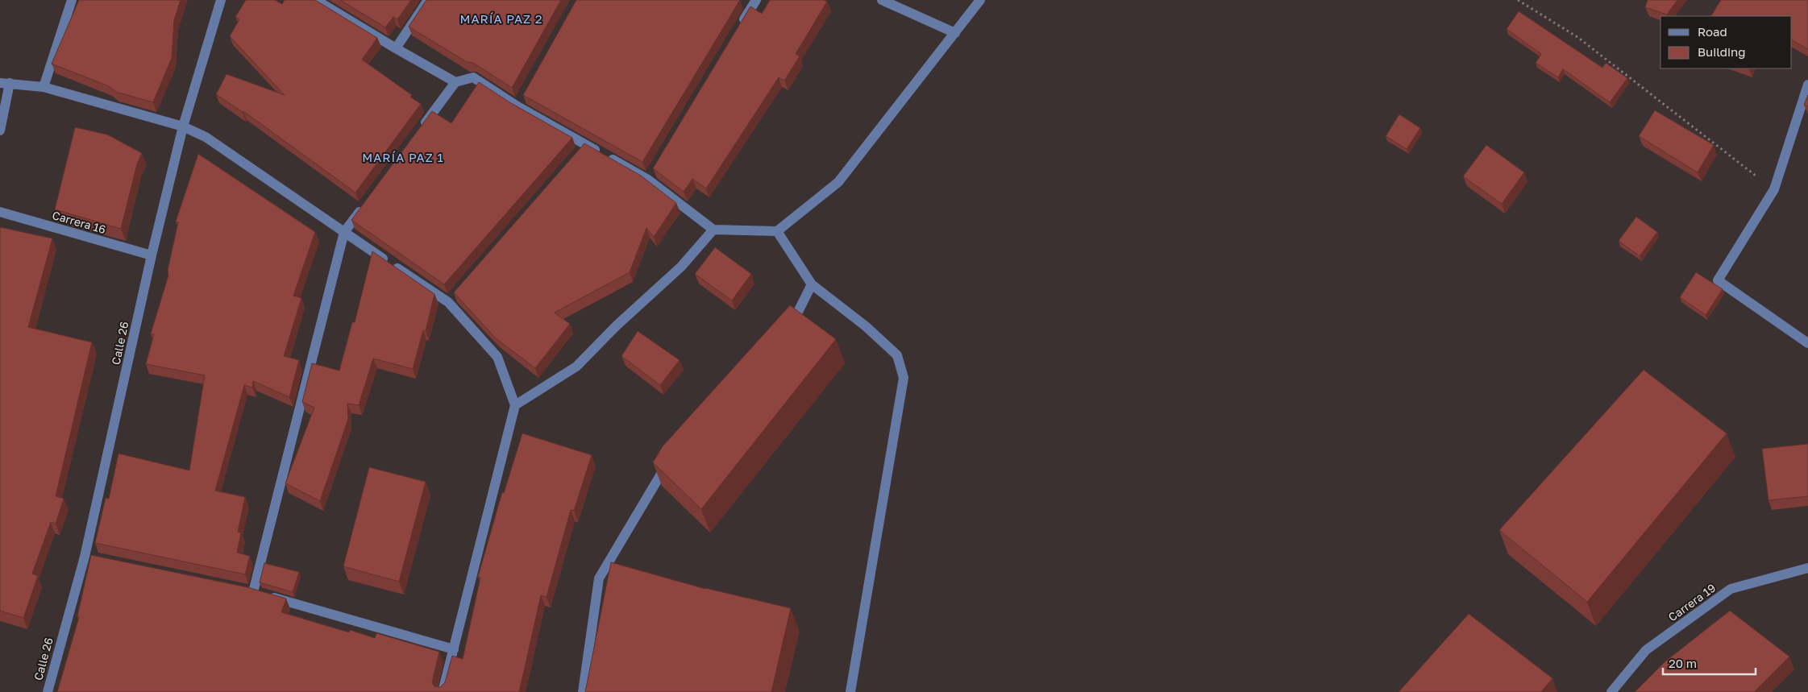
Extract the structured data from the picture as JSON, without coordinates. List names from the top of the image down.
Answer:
{
  "streets": {
    "street": ["Carrera 16", "Calle 26", "Carrera 19"]
  },
  "crossings": [
    ["Carrera 16", "Calle 26"]
  ],
  "districts": ["MARÍA PAZ 2", "MARÍA PAZ 1"],
  "legend": ["Road", "Building"],
  "scale_bar": "20 m"
}
